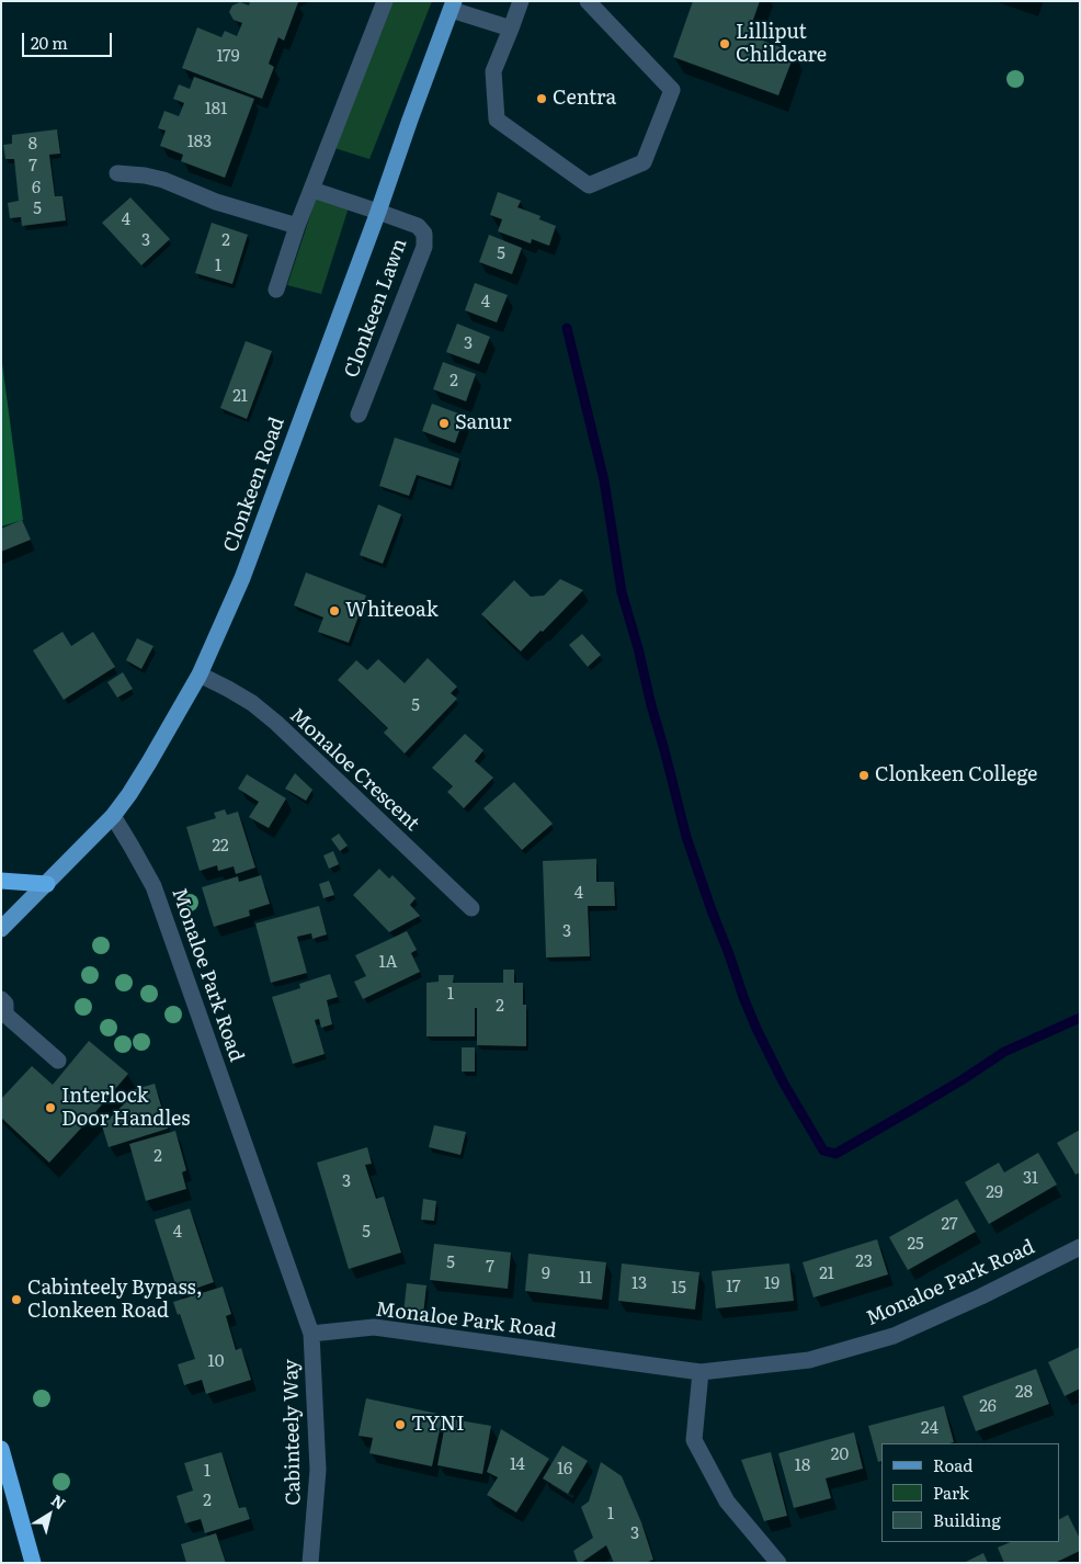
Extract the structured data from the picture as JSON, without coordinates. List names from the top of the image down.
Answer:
{
  "streets": {
    "main road": ["Clonkeen Road"],
    "street": [
      "Clonkeen Lawn",
      "Monaloe Crescent",
      "Monaloe Park Road",
      "Cabinteely Way"
    ]
  },
  "crossings": [
    ["Clonkeen Lawn", "Clonkeen Road"],
    ["Clonkeen Road", "Monaloe Crescent"],
    ["Clonkeen Road", "Monaloe Park Road"],
    ["Monaloe Park Road", "Cabinteely Way"]
  ],
  "places": [
    "Lilliput Childcare",
    "Centra",
    "Sanur",
    "Whiteoak",
    "Clonkeen College",
    "Interlock Door Handles",
    "Cabinteely Bypass, Clonkeen Road",
    "TYNI"
  ],
  "house_numbers": [
    "179",
    "181",
    "183",
    "8",
    "7",
    "6",
    "5",
    "4",
    "3",
    "2",
    "5",
    "1",
    "4",
    "3",
    "2",
    "21",
    "5",
    "22",
    "4",
    "3",
    "1A",
    "1",
    "2",
    "2",
    "31",
    "3",
    "29",
    "27",
    "4",
    "5",
    "25",
    "23",
    "5",
    "7",
    "9",
    "21",
    "11",
    "13",
    "19",
    "17",
    "15",
    "10",
    "28",
    "26",
    "24",
    "20",
    "14",
    "18",
    "16",
    "1",
    "2",
    "1",
    "3"
  ],
  "legend": ["Road", "Park", "Building"],
  "scale_bar": "20 m",
  "north": "top right"
}
